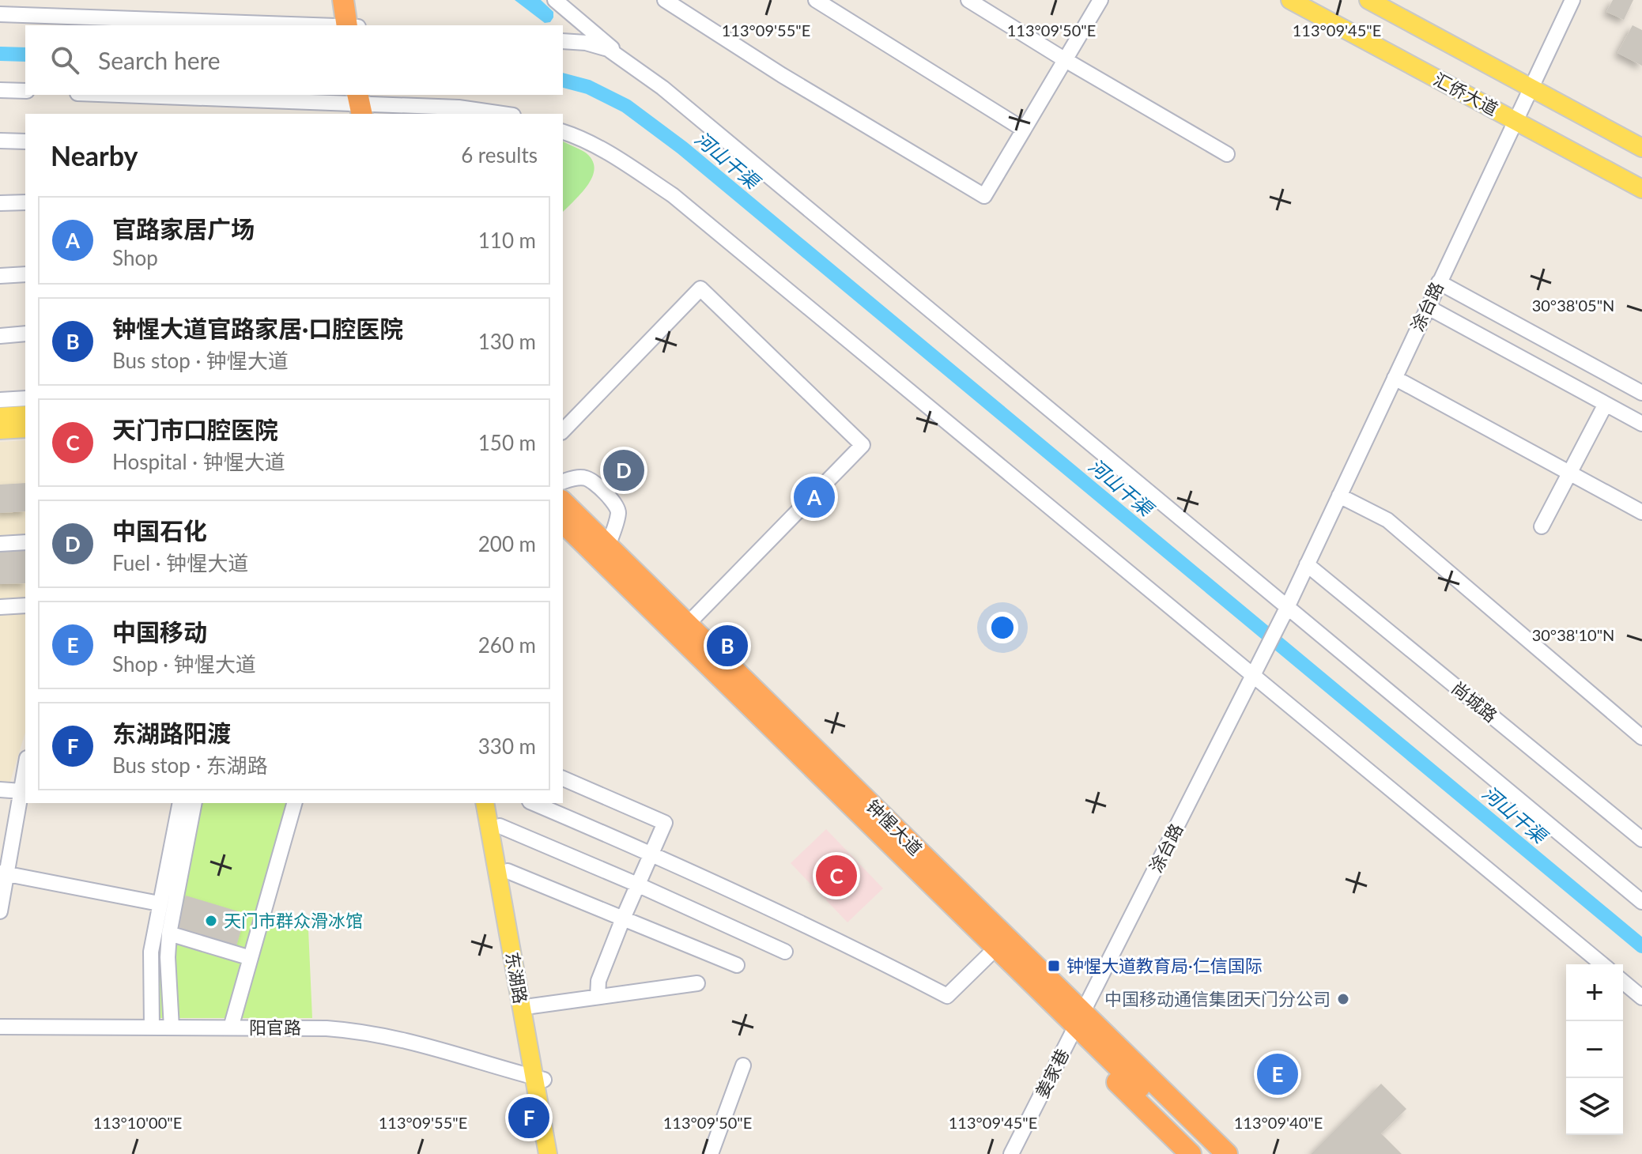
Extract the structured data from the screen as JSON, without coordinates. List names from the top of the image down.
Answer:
{
  "streets": {
    "highway": ["钟惺大道"],
    "main road": ["汇侨大道", "东湖路"],
    "street": [
      "涂台路",
      "尚城路",
      "阳官路",
      "姜家巷"
    ]
  },
  "crossings": [
    ["汇侨大道", "涂台路"],
    ["涂台路", "尚城路"],
    ["涂台路", "钟惺大道"],
    ["涂台路", "姜家巷"],
    ["钟惺大道", "姜家巷"],
    ["东湖路", "阳官路"]
  ],
  "water": ["河山干渠"],
  "places": {
    "other": ["天门市群众滑冰馆", "中国移动通信集团天门分公司"],
    "transit": ["钟惺大道教育局·仁信国际"]
  },
  "page": {
    "search": "Search here",
    "heading": ["Nearby", "6 results"],
    "list": [
      {
        "mark": "A",
        "name": "官路家居广场",
        "note": "Shop",
        "value": "110 m"
      },
      {
        "mark": "B",
        "name": "钟惺大道官路家居·口腔医院",
        "note": "Bus stop · 钟惺大道",
        "value": "130 m"
      },
      {
        "mark": "C",
        "name": "天门市口腔医院",
        "note": "Hospital · 钟惺大道",
        "value": "150 m"
      },
      {
        "mark": "D",
        "name": "中国石化",
        "note": "Fuel · 钟惺大道",
        "value": "200 m"
      },
      {
        "mark": "E",
        "name": "中国移动",
        "note": "Shop · 钟惺大道",
        "value": "260 m"
      },
      {
        "mark": "F",
        "name": "东湖路阳渡",
        "note": "Bus stop · 东湖路",
        "value": "330 m"
      }
    ],
    "pins": [
      "D",
      "A",
      "B",
      "C",
      "E",
      "F"
    ],
    "map_buttons": ["+", "−"]
  },
  "coordinates": [
    "113°09'55\"E",
    "113°09'50\"E",
    "113°09'45\"E",
    "30°38'05\"N",
    "30°38'10\"N",
    "113°10'00\"E",
    "113°09'40\"E"
  ]
}
